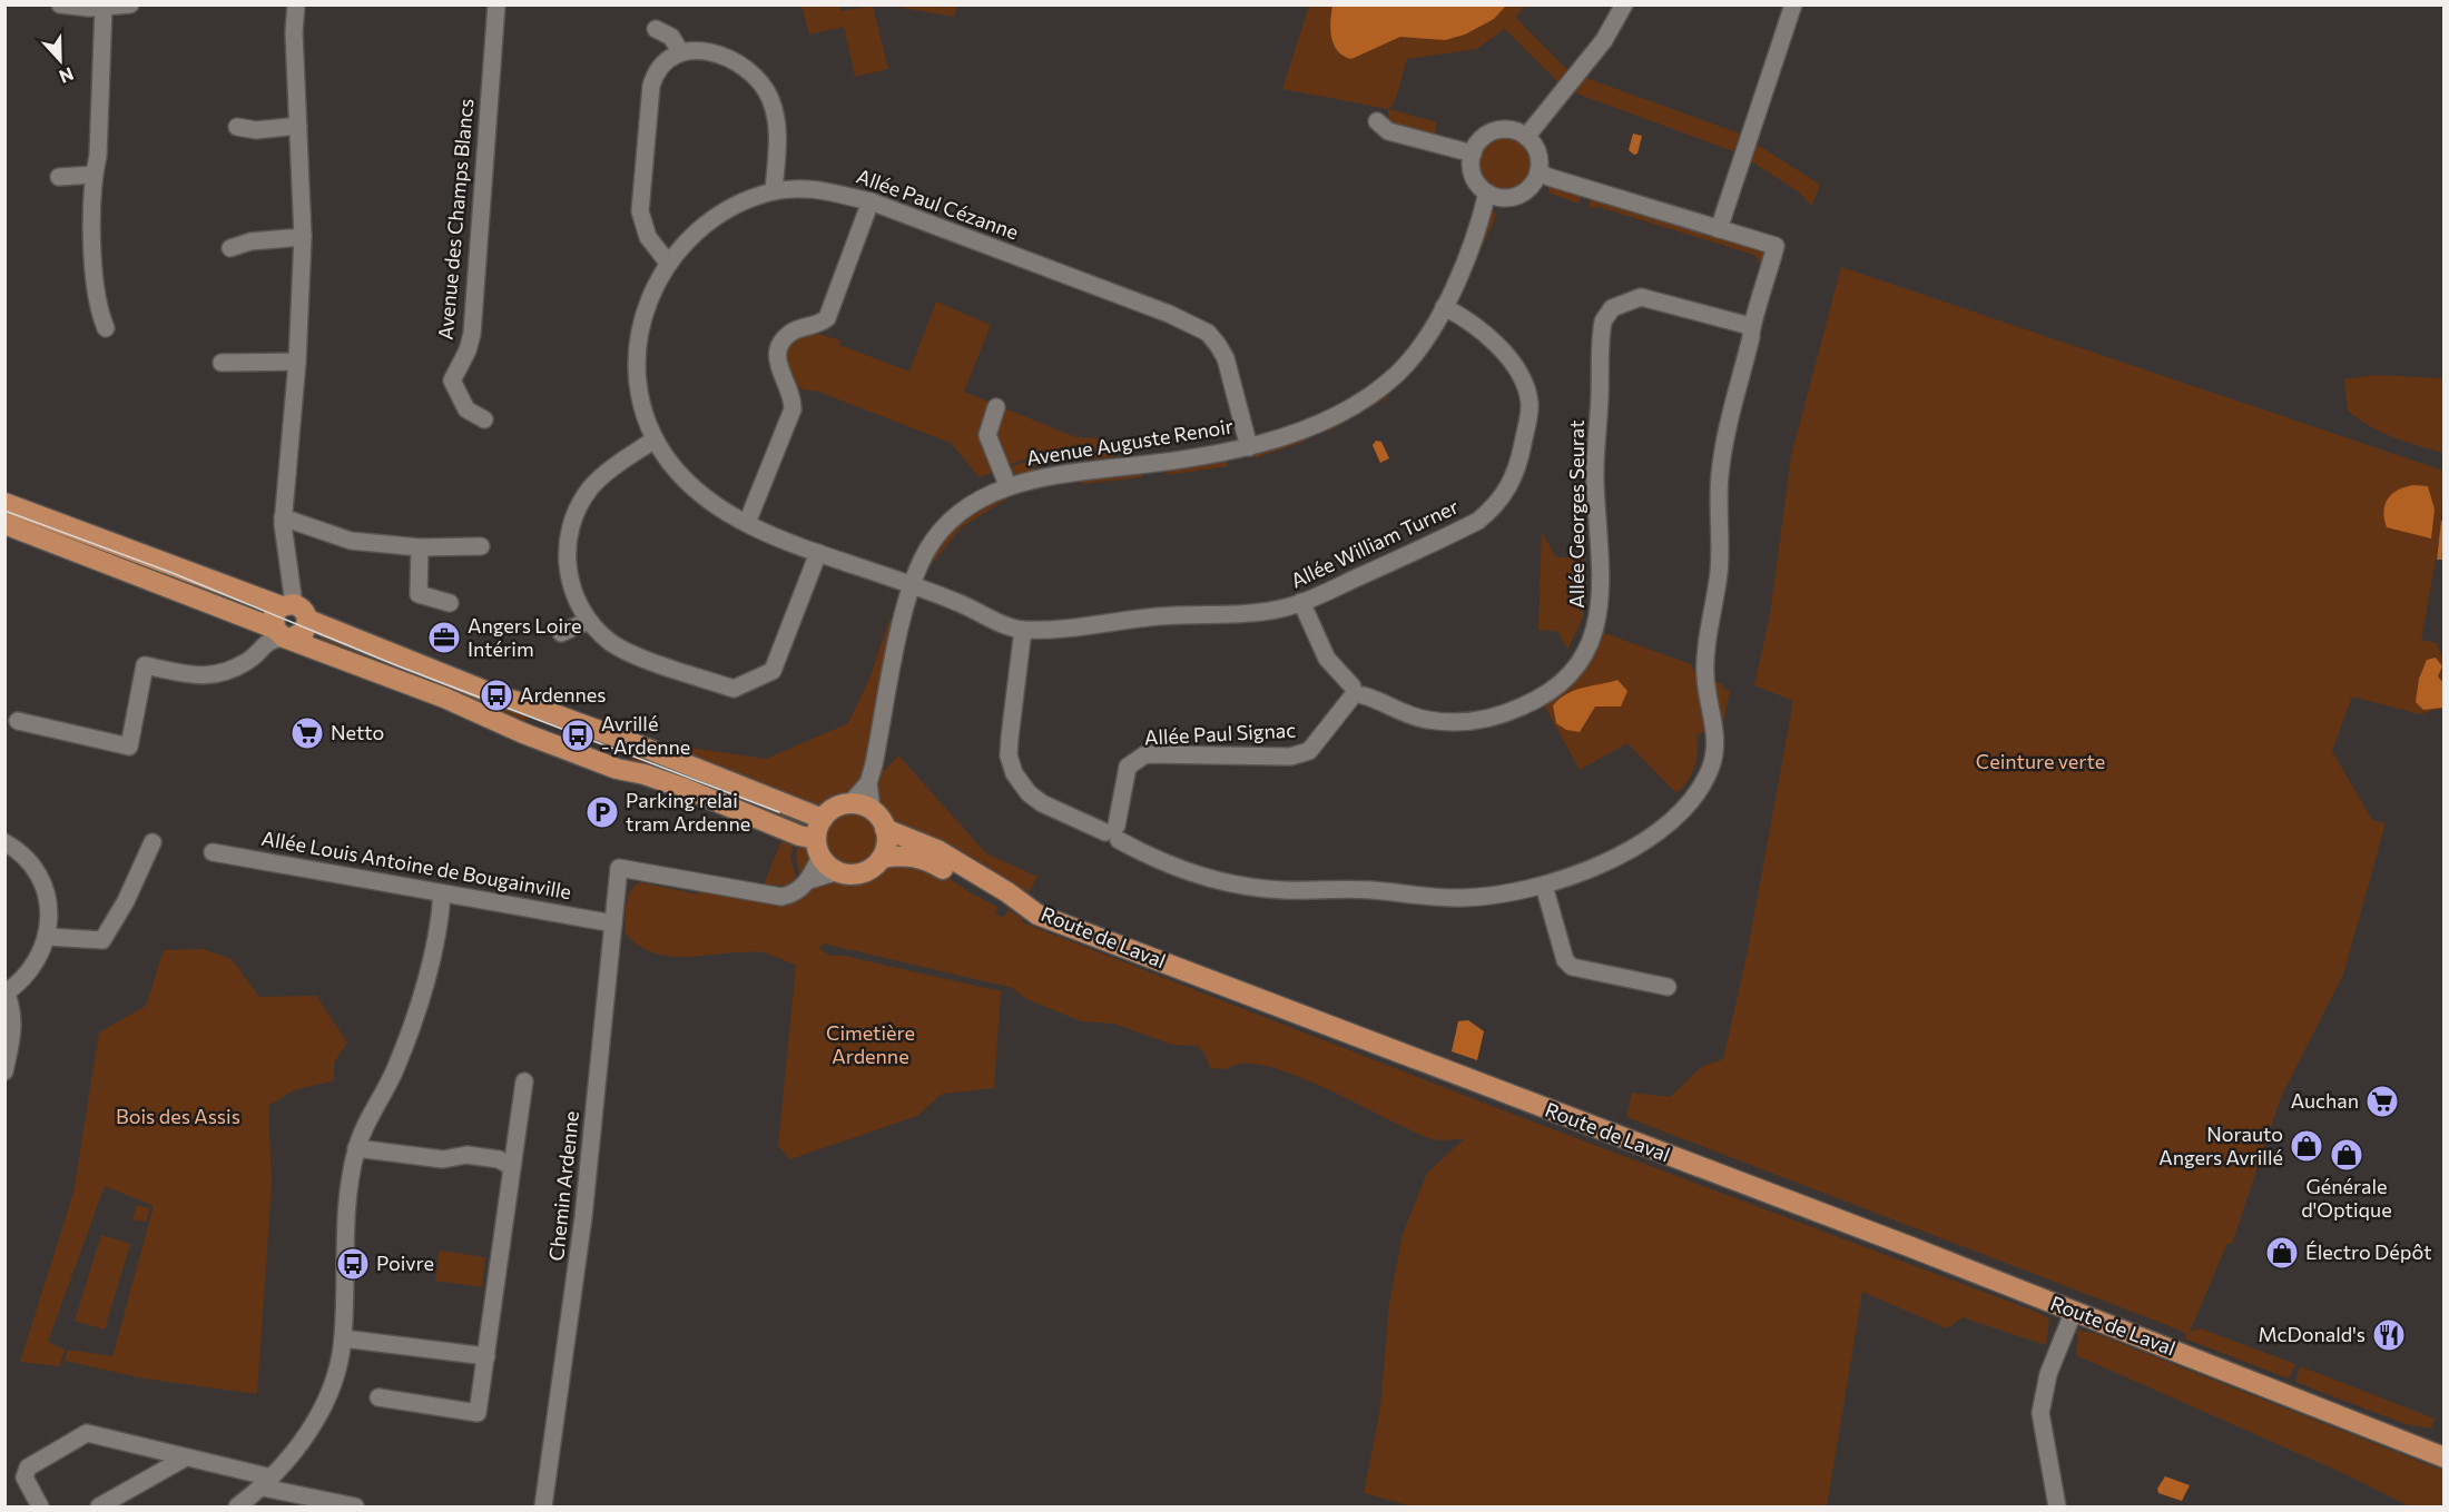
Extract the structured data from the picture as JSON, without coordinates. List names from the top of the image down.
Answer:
{
  "streets": {
    "main road": ["Route de Laval"],
    "street": [
      "Allée Paul Cézanne",
      "Avenue des Champs Blancs",
      "Avenue Auguste Renoir",
      "Allée Georges Seurat",
      "Allée William Turner",
      "Allée Paul Signac",
      "Allée Louis Antoine de Bougainville",
      "Chemin Ardenne"
    ]
  },
  "crossings": [
    ["Allée Paul Cézanne", "Avenue Auguste Renoir"],
    ["Allée Paul Cézanne", "Allée William Turner"],
    ["Avenue Auguste Renoir", "Allée William Turner"],
    ["Avenue Auguste Renoir", "Route de Laval"],
    ["Allée Georges Seurat", "Allée William Turner"],
    ["Allée Georges Seurat", "Allée Paul Signac"],
    ["Allée Louis Antoine de Bougainville", "Chemin Ardenne"]
  ],
  "parks": ["Ceinture verte", "Cimetière Ardenne", "Bois des Assis"],
  "places": {
    "office": ["Angers Loire Intérim"],
    "bus stop": ["Ardennes", "Avrillé - Ardenne", "Poivre"],
    "supermarket": ["Netto", "Auchan"],
    "parking": ["Parking relai tram Ardenne"],
    "shop": ["Norauto Angers Avrillé", "Générale d'Optique", "Électro Dépôt"],
    "restaurant": ["McDonald's"]
  },
  "north": "bottom"
}
